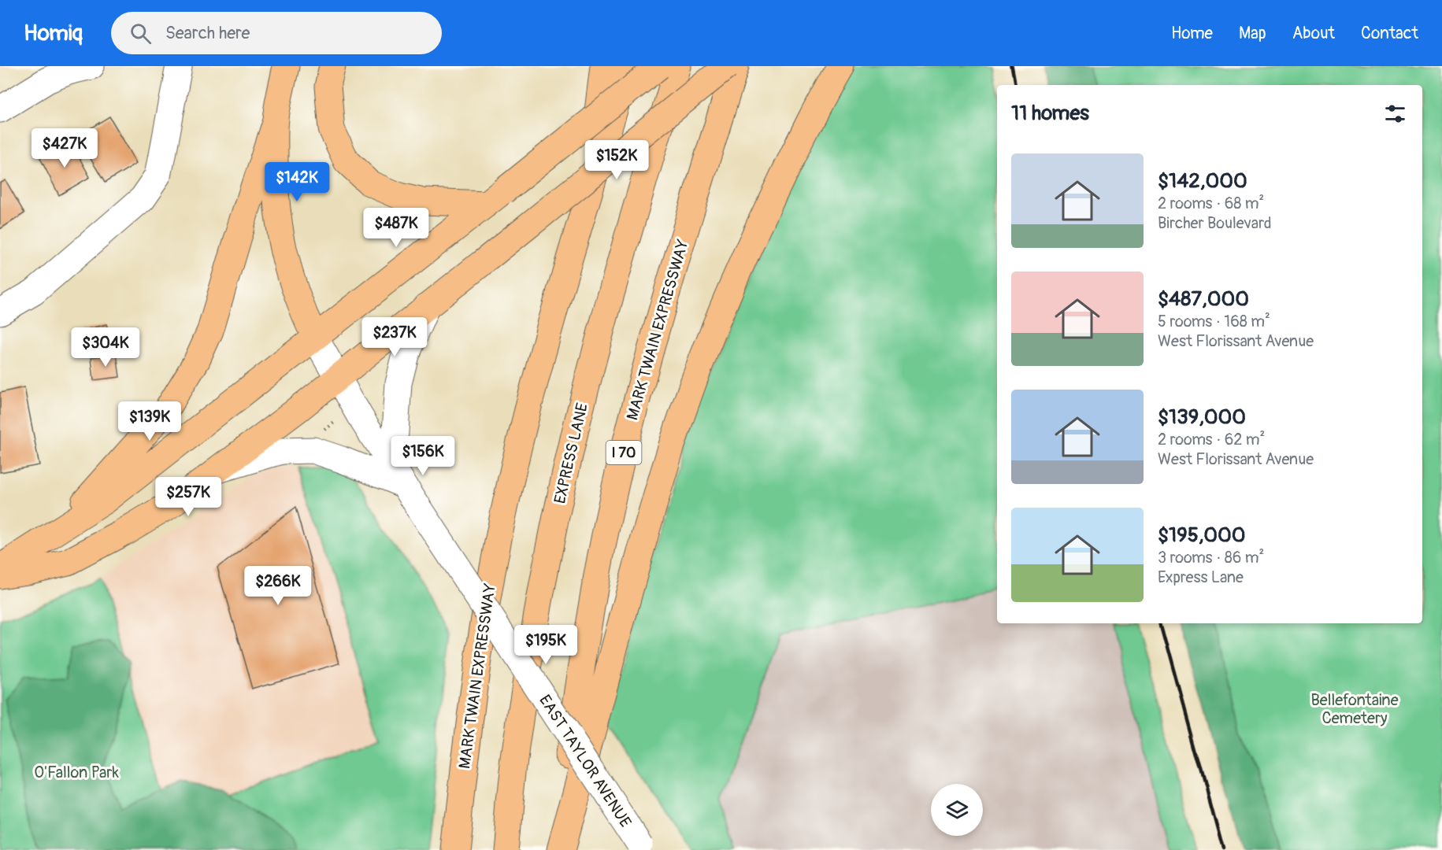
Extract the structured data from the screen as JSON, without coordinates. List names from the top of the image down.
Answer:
{
  "streets": {
    "main road": ["MARK TWAIN EXPRESSWAY", "I 70", "EXPRESS LANE"],
    "street": ["EAST TAYLOR AVENUE"]
  },
  "parks": ["Bellefontaine Cemetery", "O'Fallon Park"],
  "page": {
    "header": "Homiq",
    "search": "Search here",
    "nav": [
      "Home",
      "Map",
      "About",
      "Contact"
    ],
    "heading": "11 homes",
    "price": [
      "$427K",
      "$152K",
      "$142K",
      "$487K",
      "$237K",
      "$304K",
      "$139K",
      "$156K",
      "$257K",
      "$266K",
      "$195K"
    ],
    "list": [
      {
        "name": "$142,000",
        "note": "2 rooms · 68 m² · Bircher Boulevard"
      },
      {
        "name": "$487,000",
        "note": "5 rooms · 168 m² · West Florissant Avenue"
      },
      {
        "name": "$139,000",
        "note": "2 rooms · 62 m² · West Florissant Avenue"
      },
      {
        "name": "$195,000",
        "note": "3 rooms · 86 m² · Express Lane"
      }
    ]
  }
}
